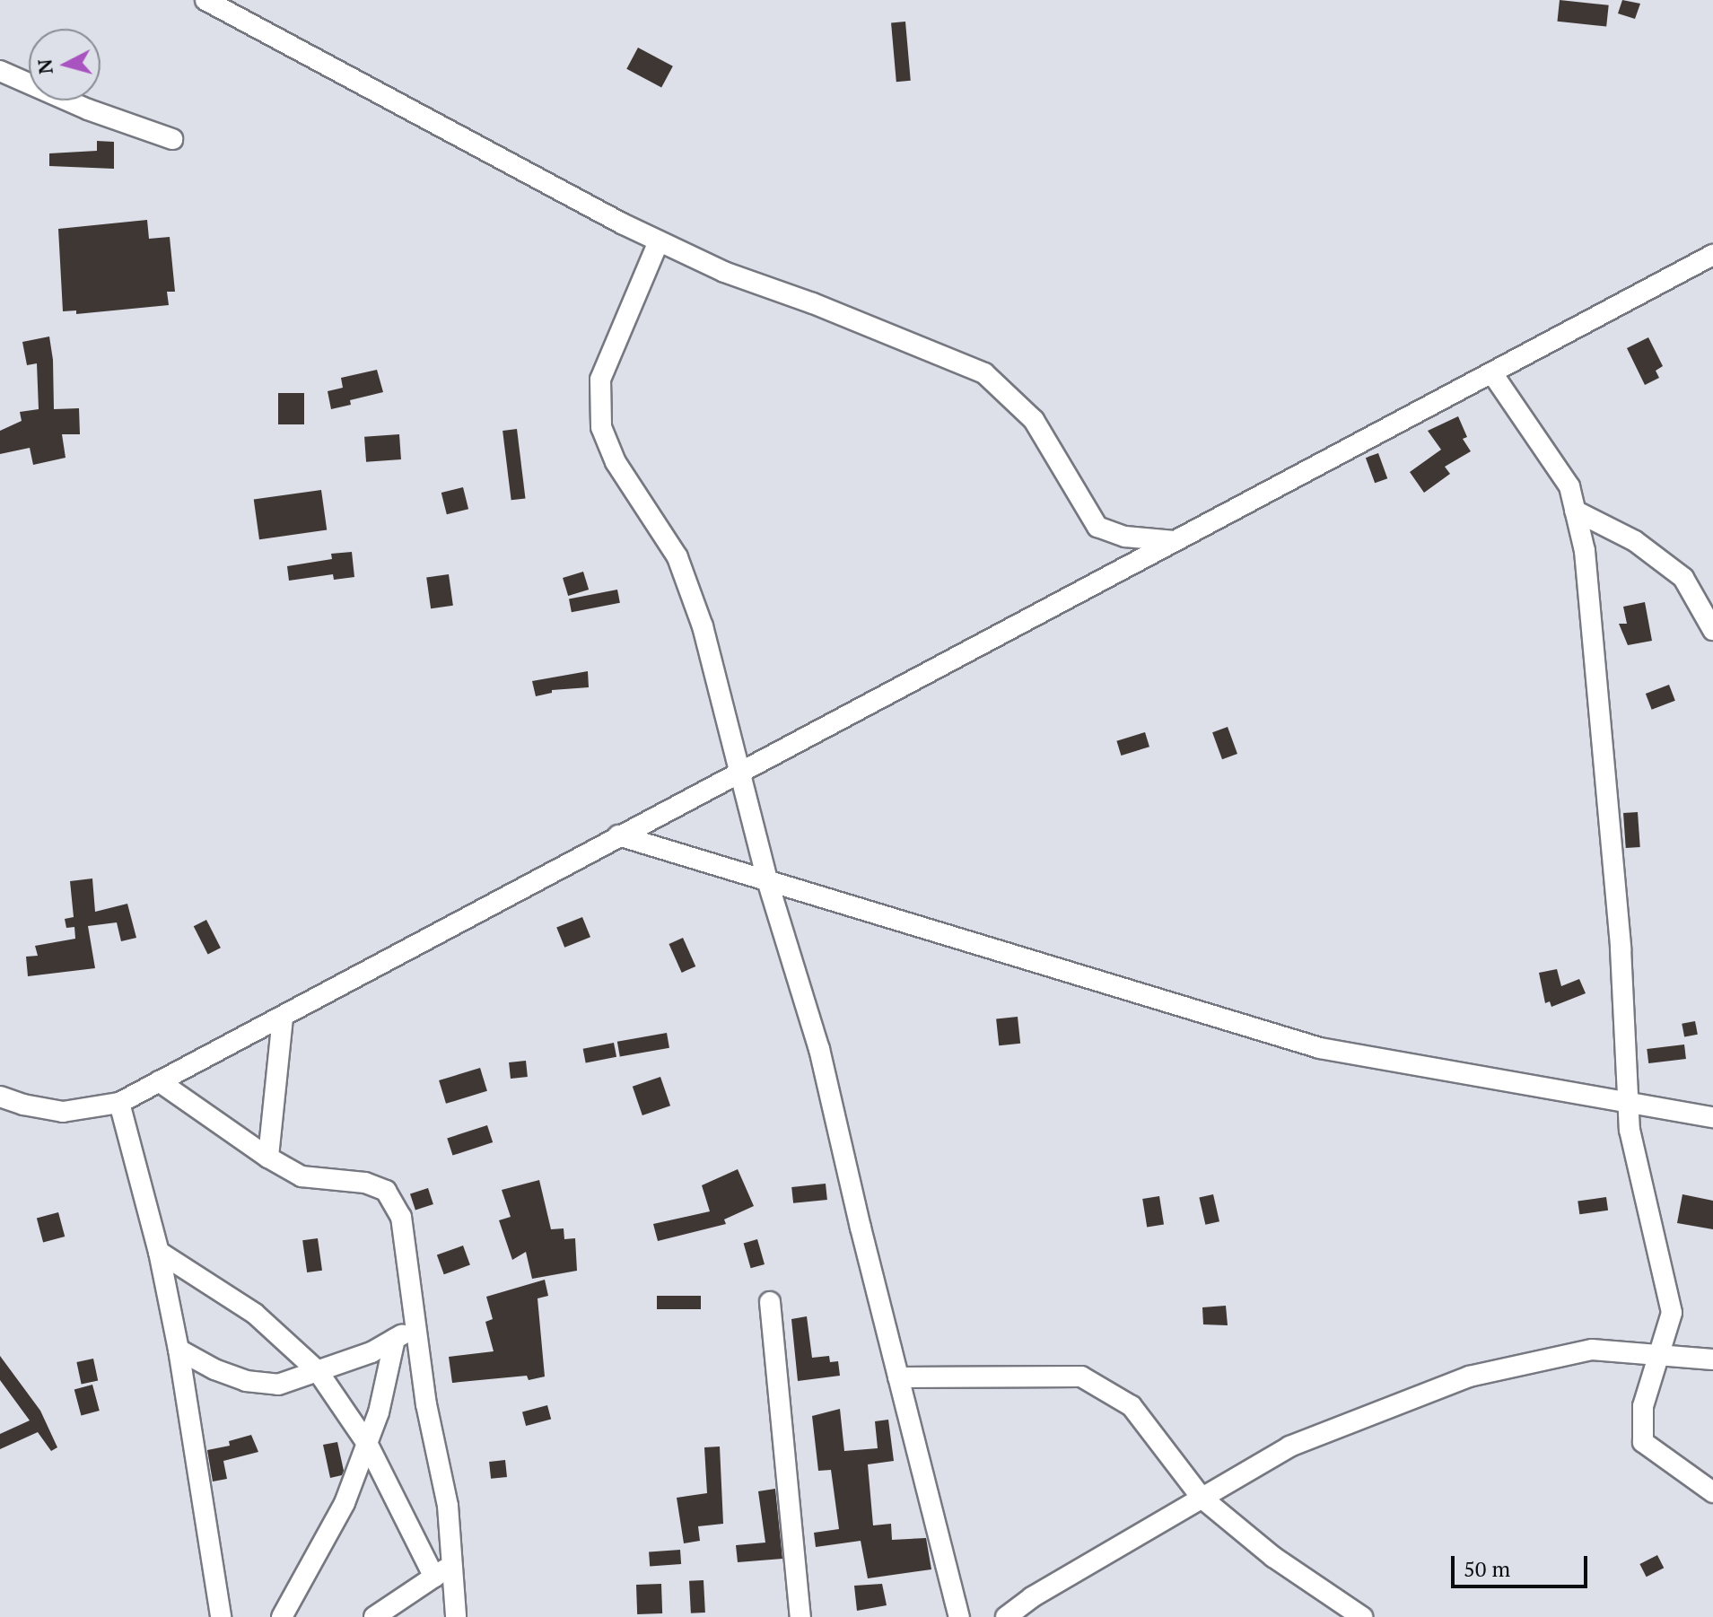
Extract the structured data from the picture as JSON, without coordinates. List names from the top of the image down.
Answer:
{
  "scale_bar": "50 m",
  "north": "left"
}
